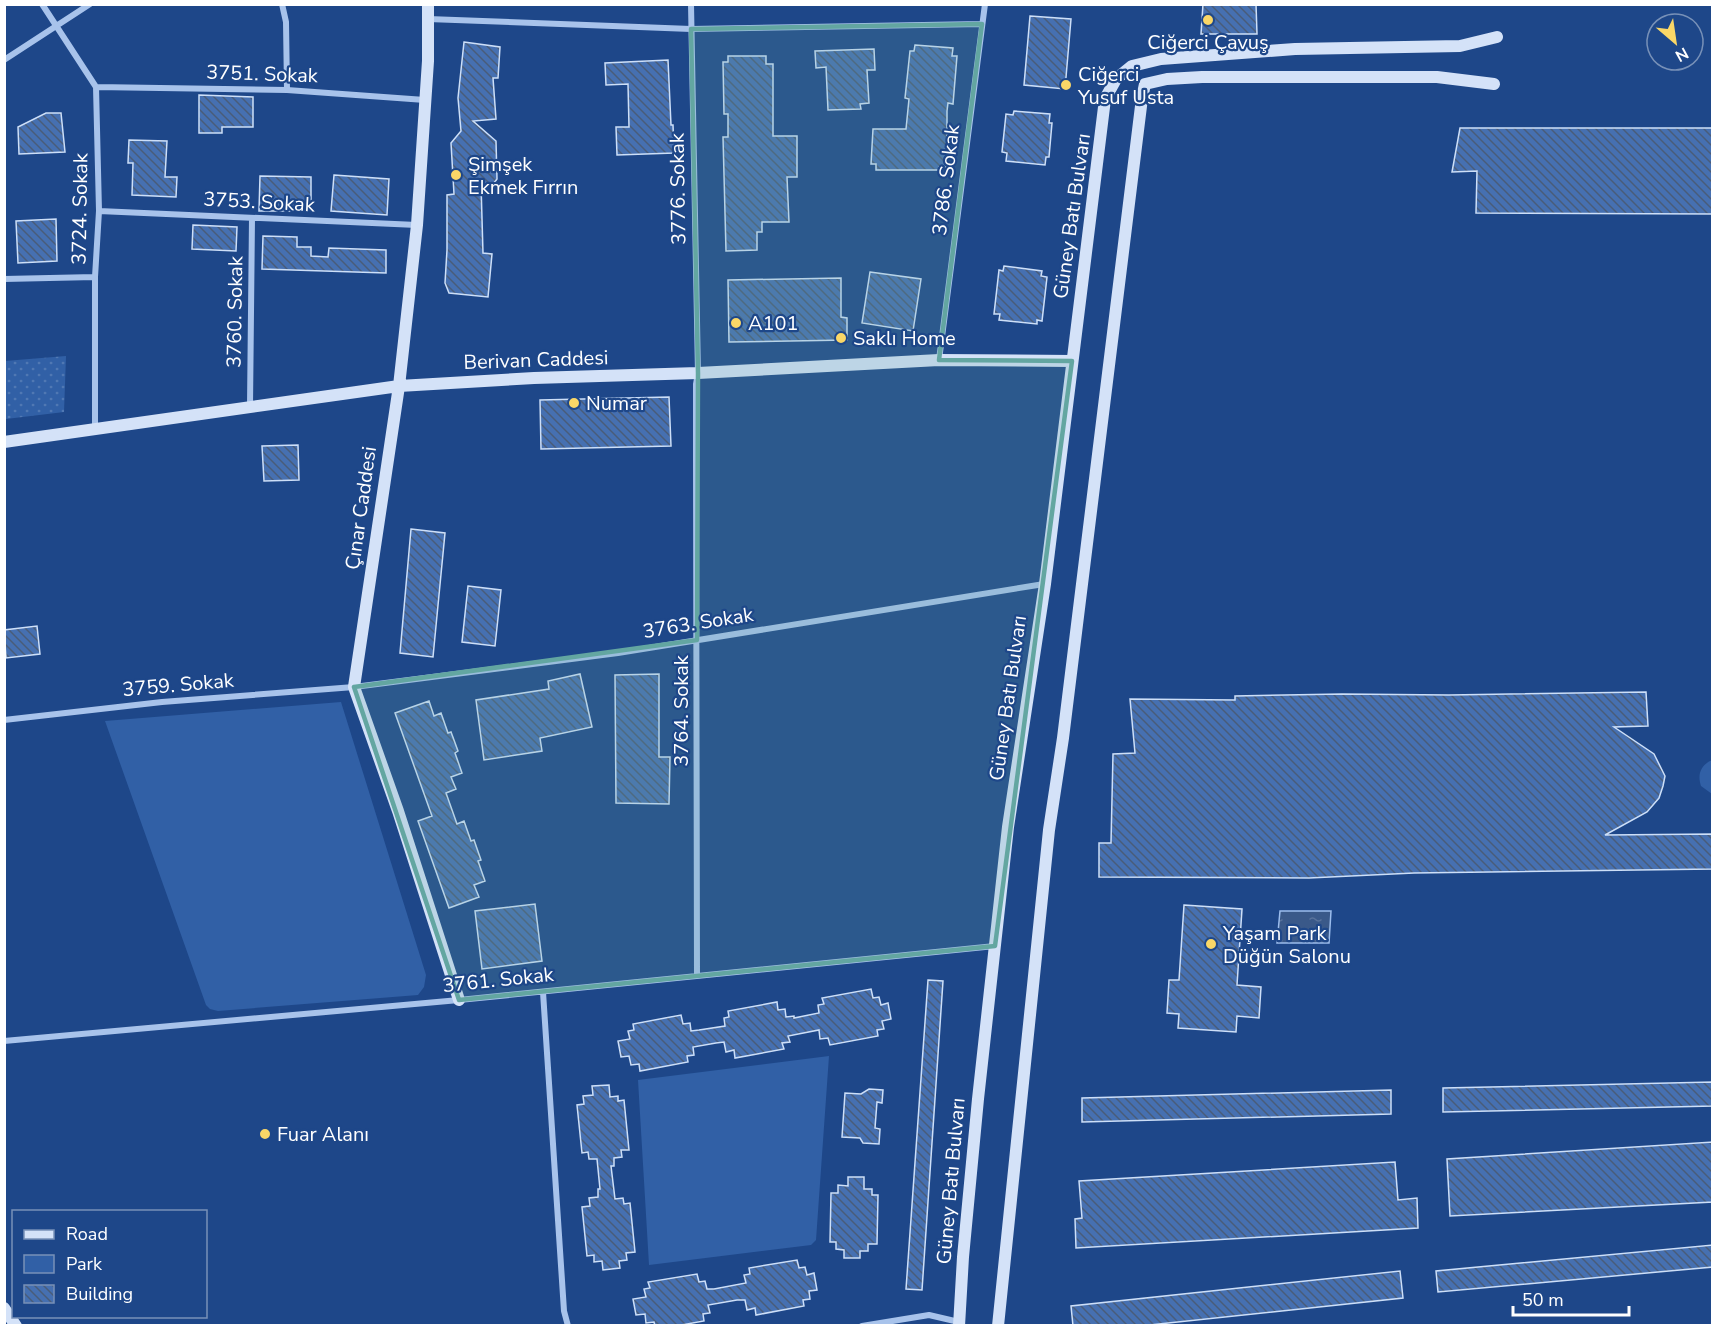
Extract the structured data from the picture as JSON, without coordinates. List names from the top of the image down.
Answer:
{
  "streets": {
    "street": [
      "3751. Sokak",
      "3786. Sokak",
      "3776. Sokak",
      "3753. Sokak",
      "3724. Sokak",
      "Güney Batı Bulvarı",
      "3760. Sokak",
      "Berivan Caddesi",
      "Çınar Caddesi",
      "3763. Sokak",
      "3759. Sokak",
      "3764. Sokak",
      "3761. Sokak"
    ]
  },
  "crossings": [
    ["3751. Sokak", "3724. Sokak"],
    ["3751. Sokak", "Çınar Caddesi"],
    ["3786. Sokak", "Berivan Caddesi"],
    ["3776. Sokak", "Berivan Caddesi"],
    ["3776. Sokak", "3764. Sokak"],
    ["3753. Sokak", "3724. Sokak"],
    ["3753. Sokak", "3760. Sokak"],
    ["3753. Sokak", "Çınar Caddesi"],
    ["3724. Sokak", "Berivan Caddesi"],
    ["Güney Batı Bulvarı", "Berivan Caddesi"],
    ["Güney Batı Bulvarı", "3763. Sokak"],
    ["Güney Batı Bulvarı", "3761. Sokak"],
    ["3760. Sokak", "Berivan Caddesi"],
    ["Berivan Caddesi", "Çınar Caddesi"],
    ["Berivan Caddesi", "3764. Sokak"],
    ["Çınar Caddesi", "3763. Sokak"],
    ["Çınar Caddesi", "3759. Sokak"],
    ["Çınar Caddesi", "3761. Sokak"],
    ["3763. Sokak", "3759. Sokak"],
    ["3763. Sokak", "3764. Sokak"],
    ["3764. Sokak", "3761. Sokak"]
  ],
  "places": [
    "Ciğerci Çavuş",
    "Ciğerci Yusuf Usta",
    "Şimşek Ekmek Fırrın",
    "A101",
    "Saklı Home",
    "Numar",
    "Yaşam Park Düğün Salonu",
    "Fuar Alanı"
  ],
  "legend": ["Road", "Park", "Building"],
  "scale_bar": "50 m",
  "north": "bottom right"
}
